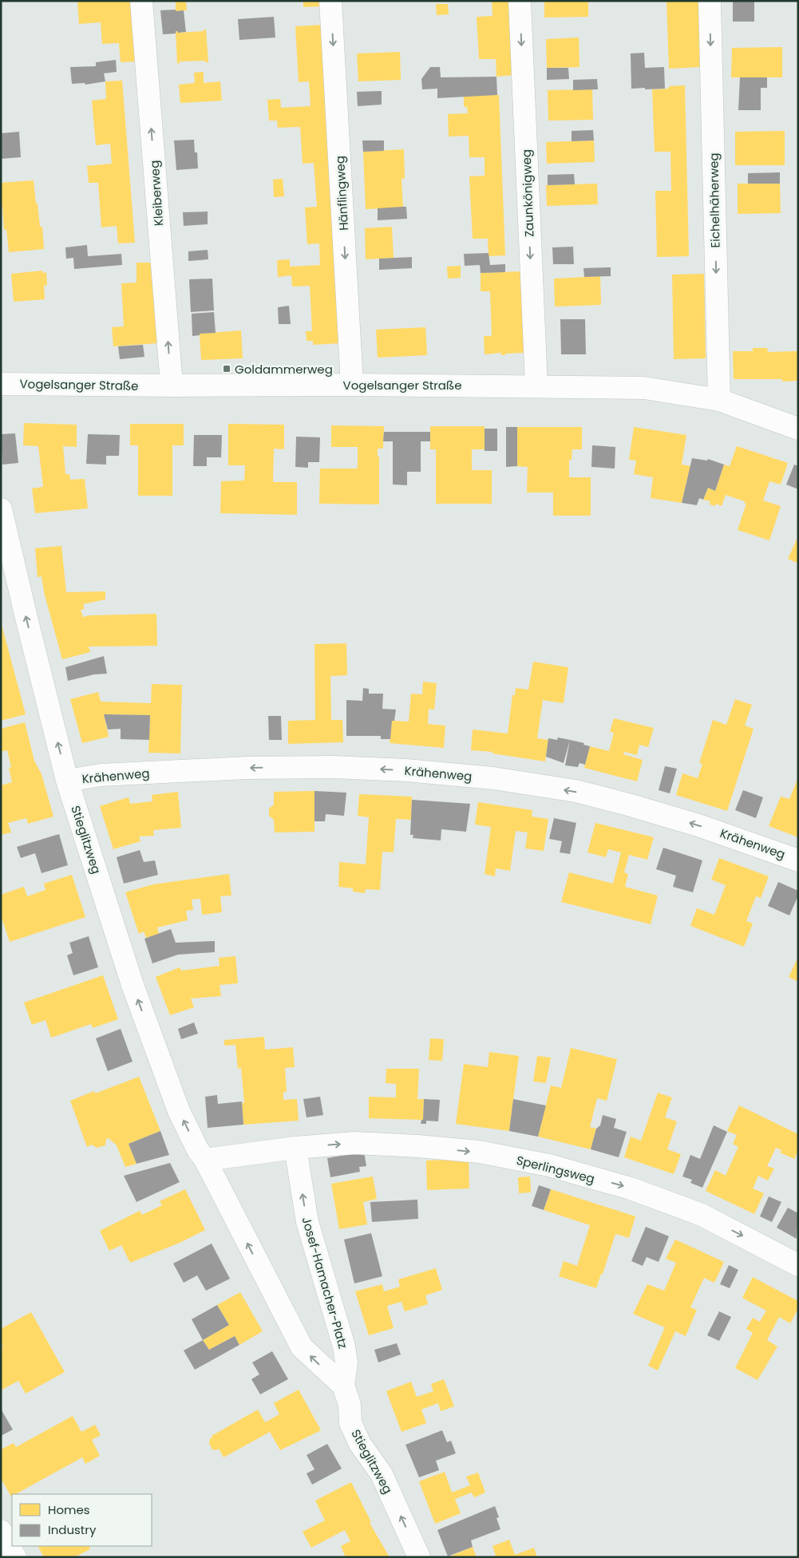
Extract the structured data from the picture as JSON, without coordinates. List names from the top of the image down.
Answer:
{
  "streets": {
    "street": [
      "Kleiberweg",
      "Hänflingweg",
      "Zaunkönigweg",
      "Eichelhäherweg",
      "Vogelsanger Straße",
      "Krähenweg",
      "Stieglitzweg",
      "Sperlingsweg",
      "Josef-Hamacher-Platz"
    ]
  },
  "crossings": [
    ["Kleiberweg", "Vogelsanger Straße"],
    ["Hänflingweg", "Vogelsanger Straße"],
    ["Zaunkönigweg", "Vogelsanger Straße"],
    ["Eichelhäherweg", "Vogelsanger Straße"],
    ["Krähenweg", "Stieglitzweg"],
    ["Stieglitzweg", "Josef-Hamacher-Platz"],
    ["Sperlingsweg", "Josef-Hamacher-Platz"]
  ],
  "one_way": [
    "Kleiberweg",
    "Hänflingweg",
    "Zaunkönigweg",
    "Eichelhäherweg",
    "Krähenweg",
    "Stieglitzweg",
    "Sperlingsweg"
  ],
  "places": {
    "transit": ["Goldammerweg"]
  },
  "legend": ["Homes", "Industry"]
}
